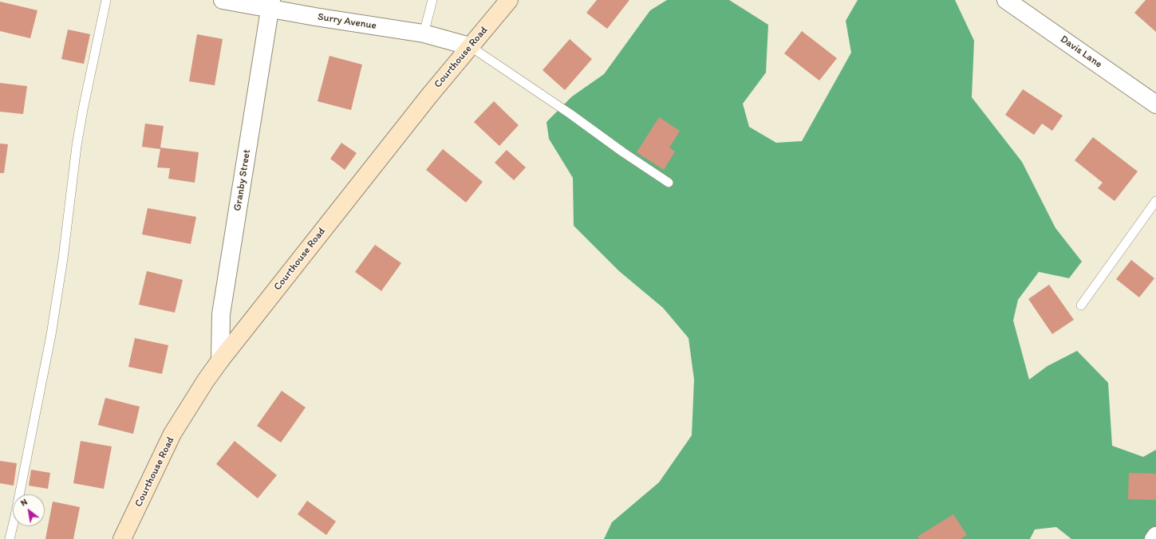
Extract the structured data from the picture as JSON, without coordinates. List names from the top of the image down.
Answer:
{
  "streets": {
    "street": [
      "Surry Avenue",
      "Davis Lane",
      "Courthouse Road",
      "Granby Street"
    ]
  },
  "crossings": [
    ["Surry Avenue", "Courthouse Road"],
    ["Surry Avenue", "Granby Street"],
    ["Courthouse Road", "Granby Street"]
  ],
  "north": "top left"
}
